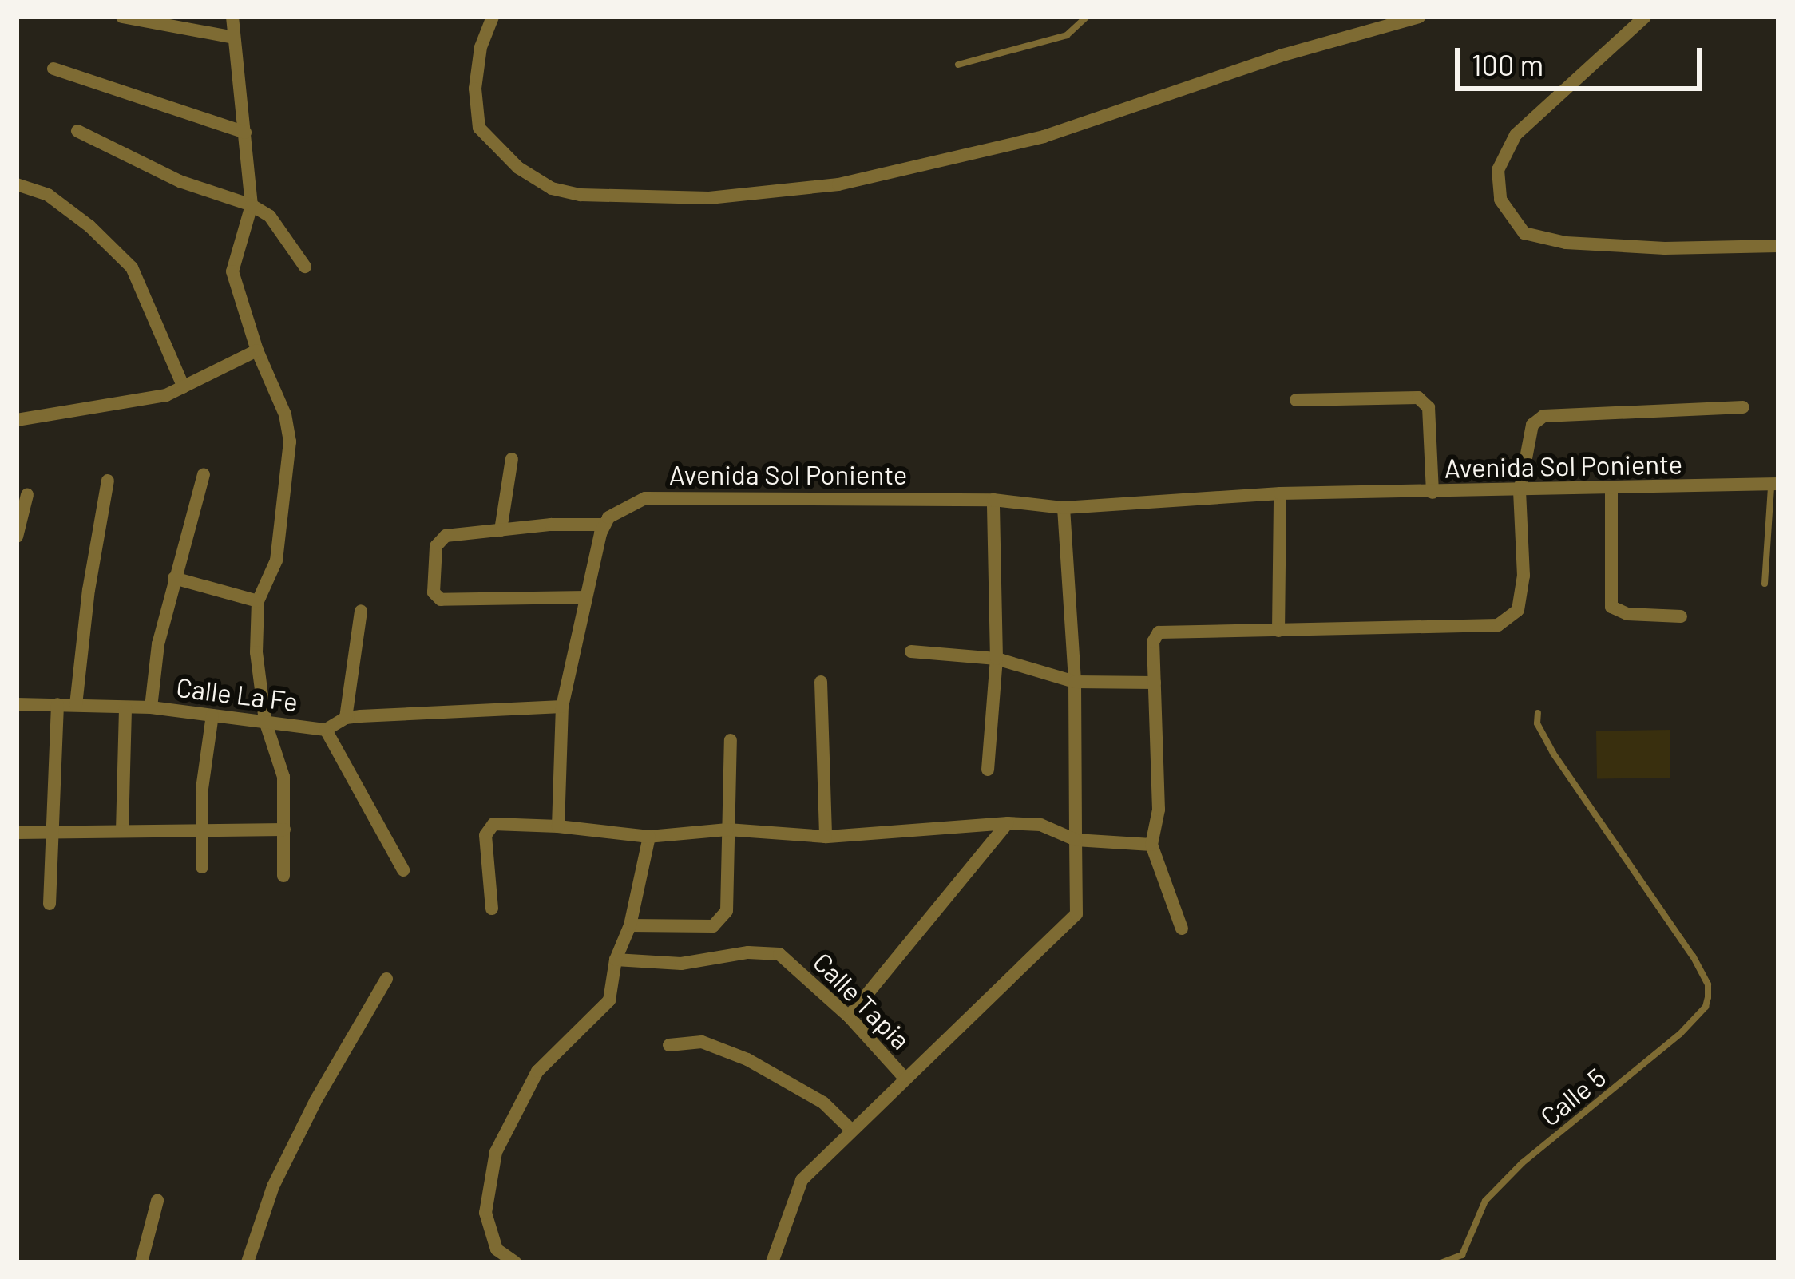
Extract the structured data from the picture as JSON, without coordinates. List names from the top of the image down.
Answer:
{
  "streets": {
    "street": ["Avenida Sol Poniente", "Calle La Fe", "Calle Tapia"],
    "lane": ["Calle 5"]
  },
  "scale_bar": "100 m"
}
